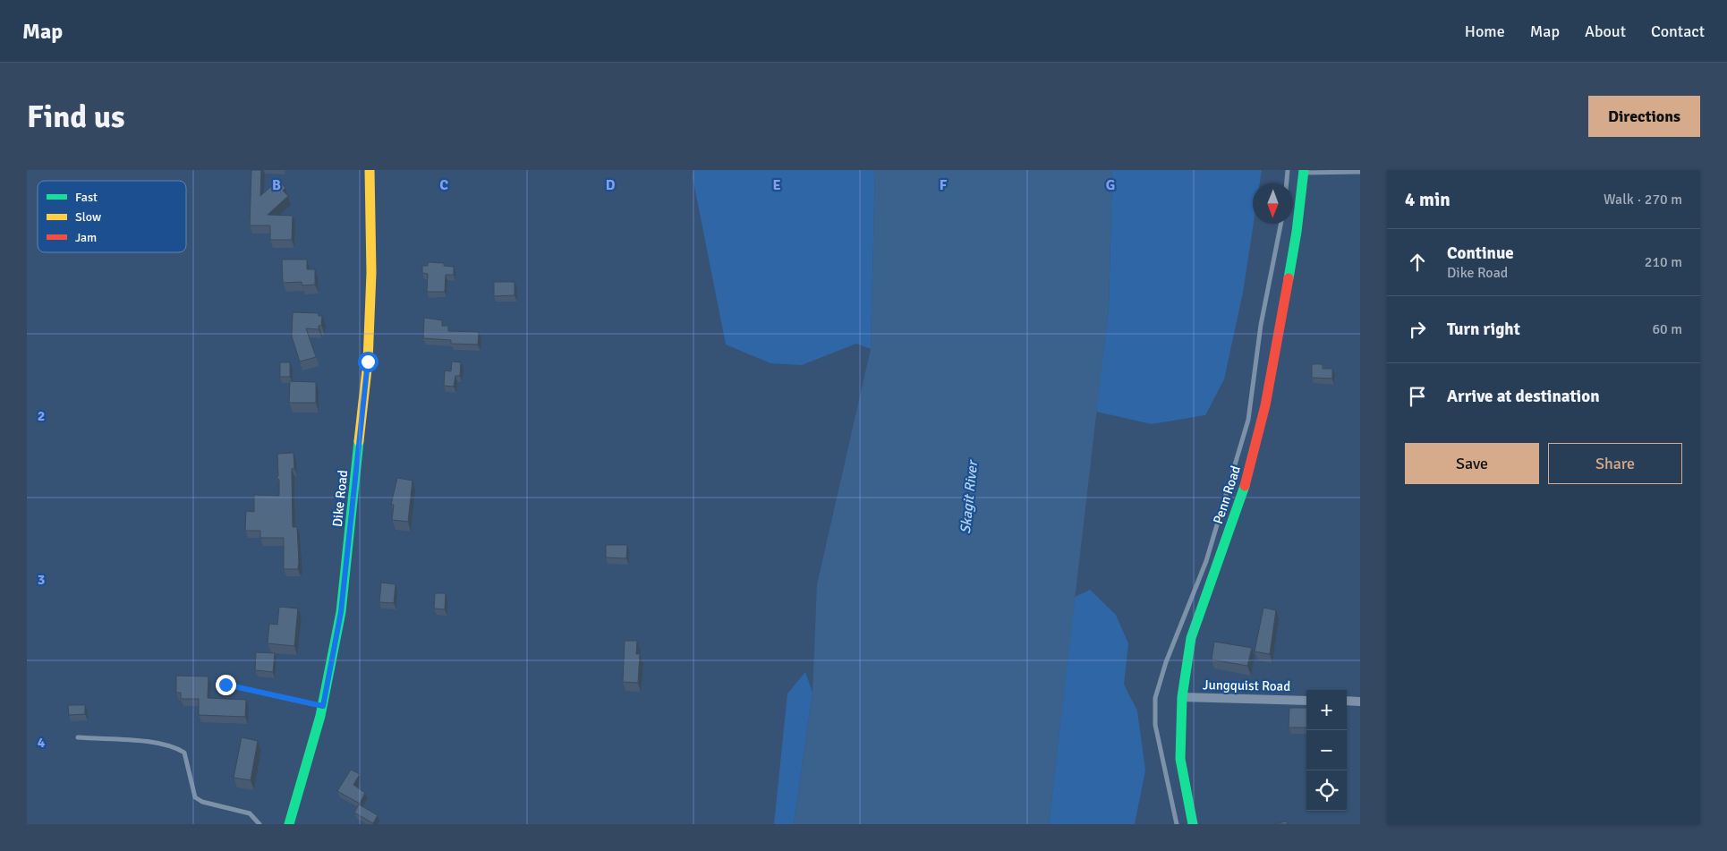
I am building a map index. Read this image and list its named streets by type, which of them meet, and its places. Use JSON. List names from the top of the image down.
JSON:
{
  "streets": {
    "street": ["Penn Road", "Dike Road", "Jungquist Road"]
  },
  "crossings": [
    ["Penn Road", "Jungquist Road"]
  ],
  "water": ["Skagit River"],
  "legend": ["Fast", "Slow", "Jam"],
  "north": "bottom",
  "page": {
    "header": "Map",
    "nav": [
      "Home",
      "Map",
      "About",
      "Contact"
    ],
    "buttons": [
      "Directions",
      ["Save", "Share"]
    ],
    "title": "Find us",
    "heading": ["4 min", "Walk · 270 m"],
    "list": [
      ["Continue", "Dike Road", "210 m"],
      ["Turn right", "60 m"],
      "Arrive at destination"
    ],
    "map_buttons": ["+", "−"]
  },
  "grid": {
    "columns": [
      "B",
      "C",
      "D",
      "E",
      "F",
      "G"
    ],
    "rows": ["2", "3", "4"]
  }
}
